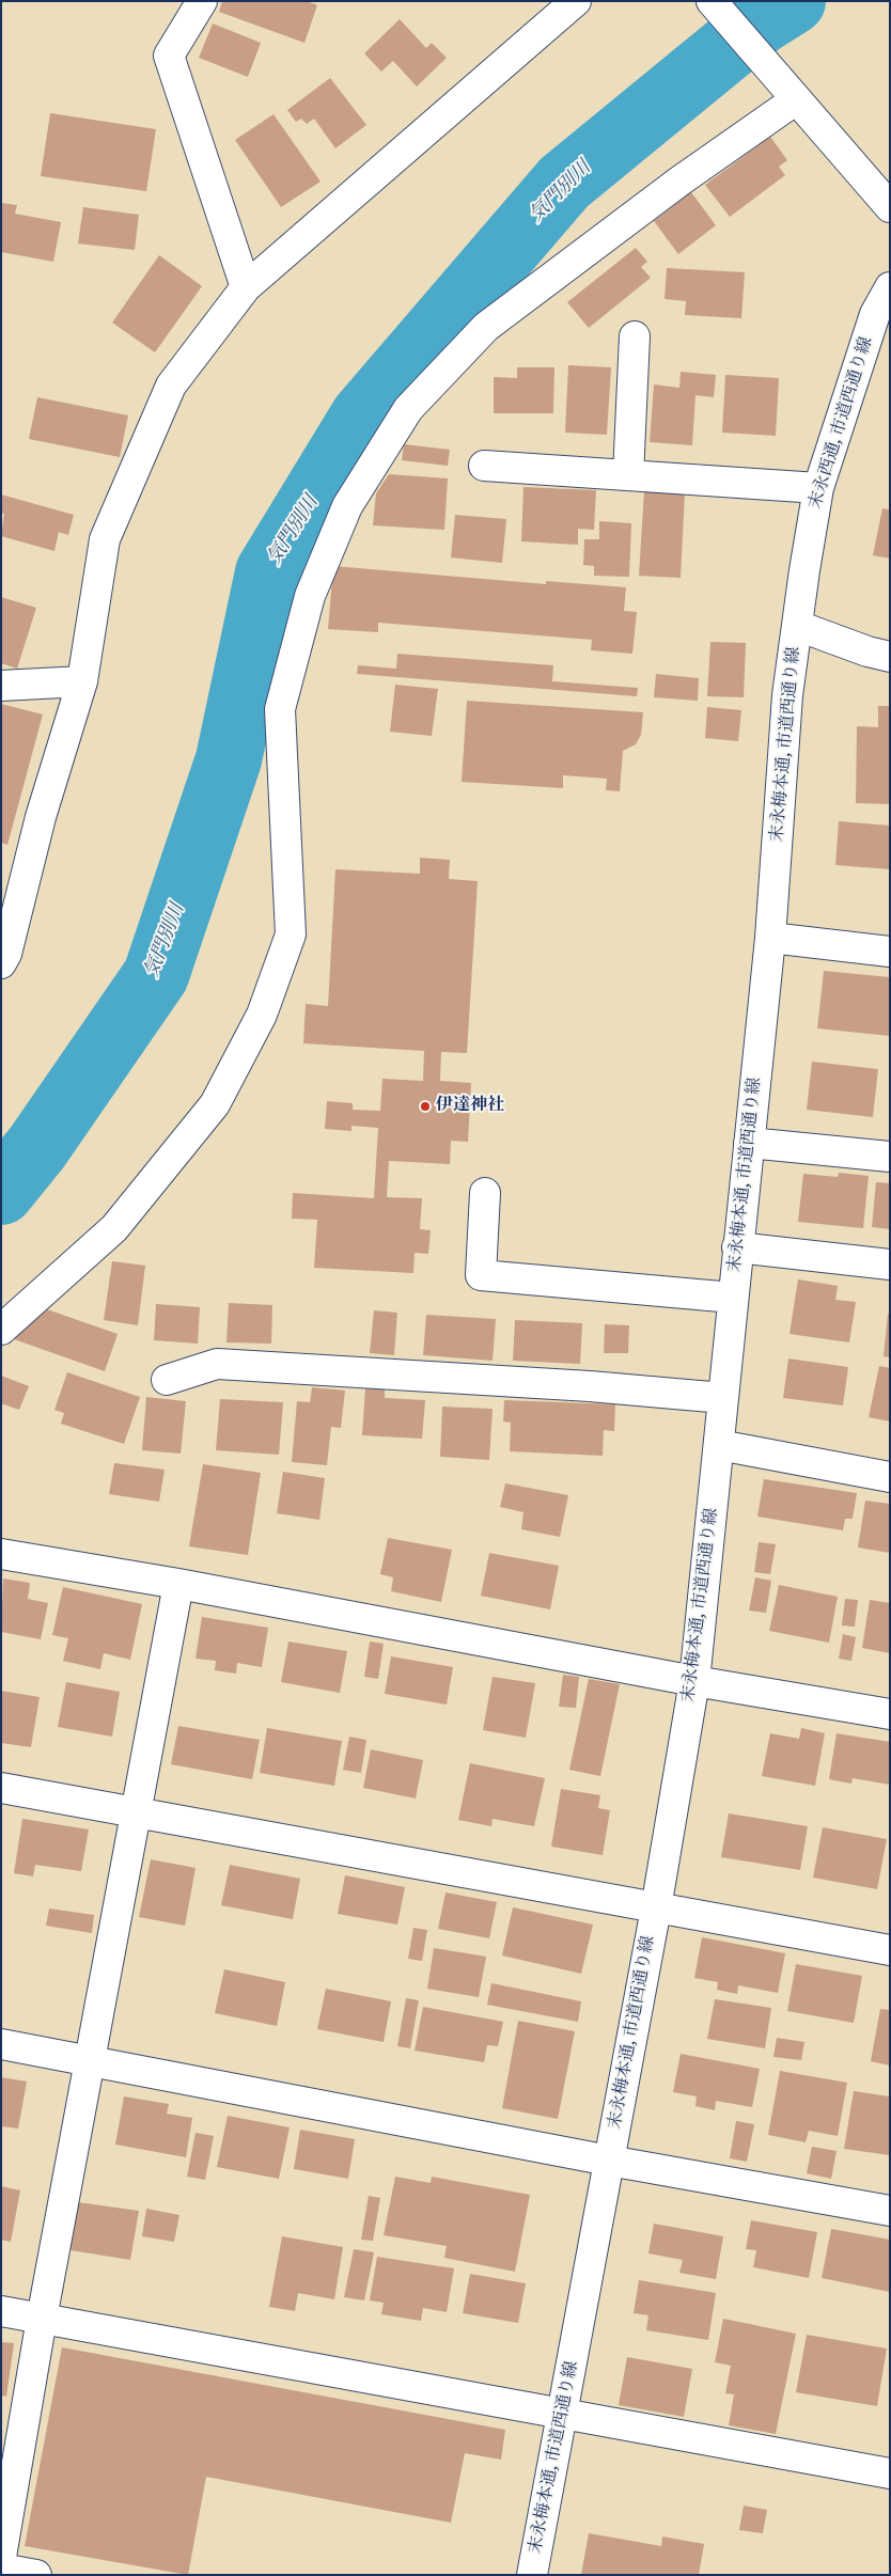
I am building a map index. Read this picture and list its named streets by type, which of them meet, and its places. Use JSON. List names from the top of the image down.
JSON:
{
  "streets": {
    "street": ["末永西通, 市道西通り線", "末永梅本通, 市道西通り線"]
  },
  "crossings": [
    ["末永西通, 市道西通り線", "末永梅本通, 市道西通り線"]
  ],
  "water": ["気門別川"],
  "places": ["伊達神社"]
}
